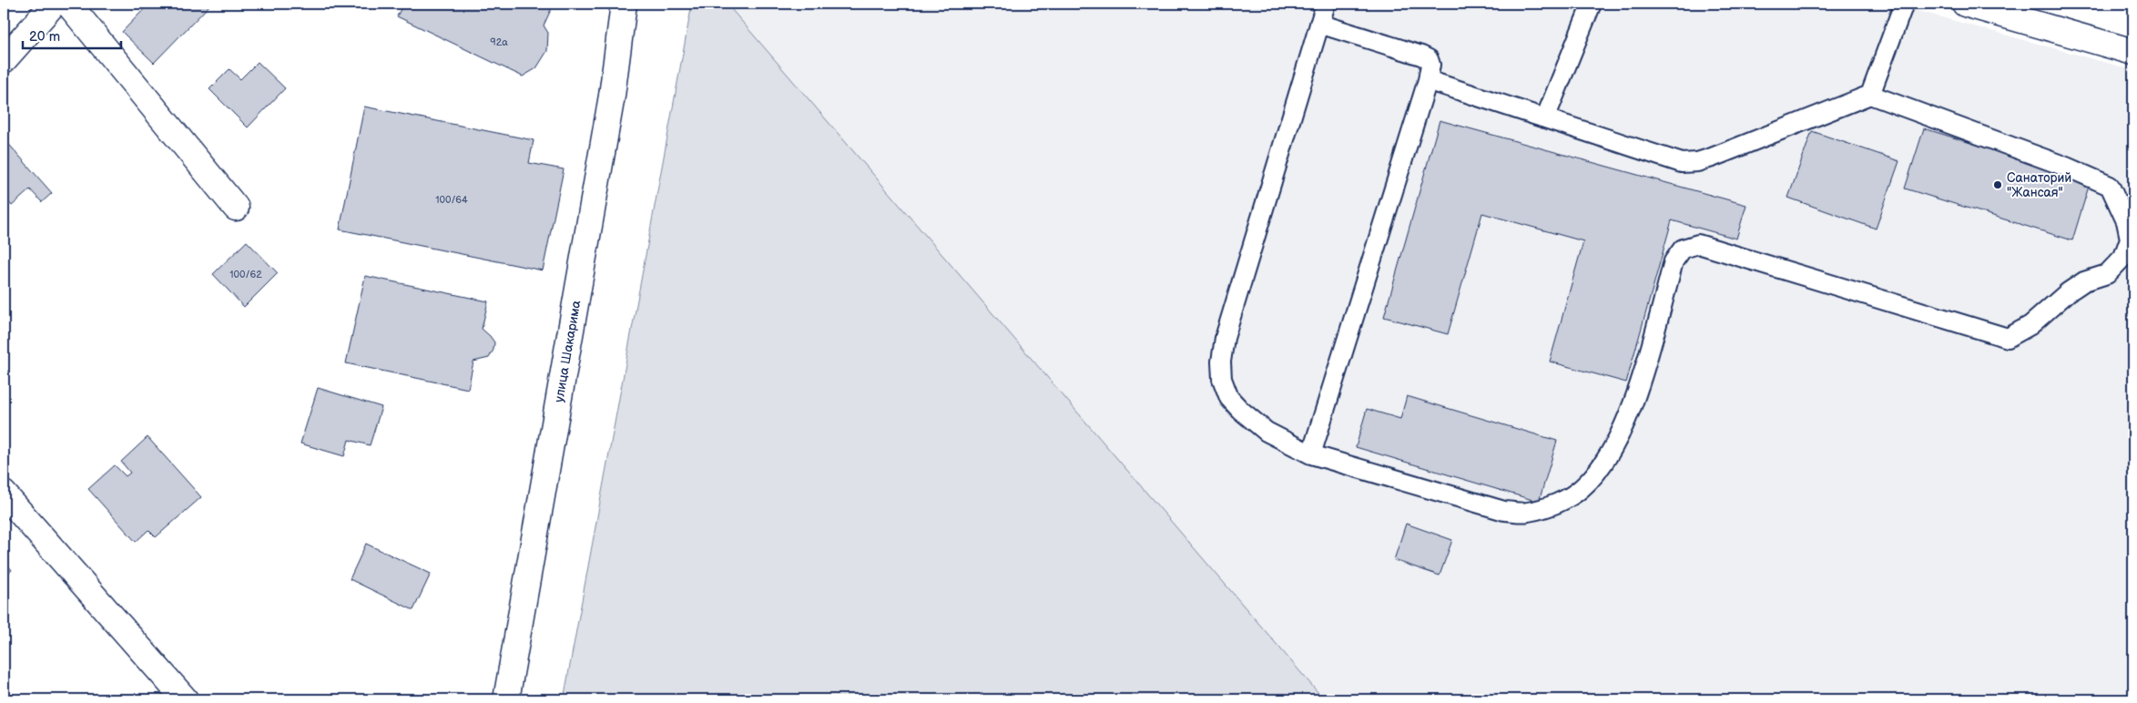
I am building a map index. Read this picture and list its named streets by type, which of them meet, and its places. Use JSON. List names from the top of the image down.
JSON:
{
  "streets": {
    "street": ["улица Шакарима"]
  },
  "places": ["Санаторий \"Жансая\""],
  "house_numbers": ["92а", "100/64", "100/62"],
  "scale_bar": "20 m"
}
